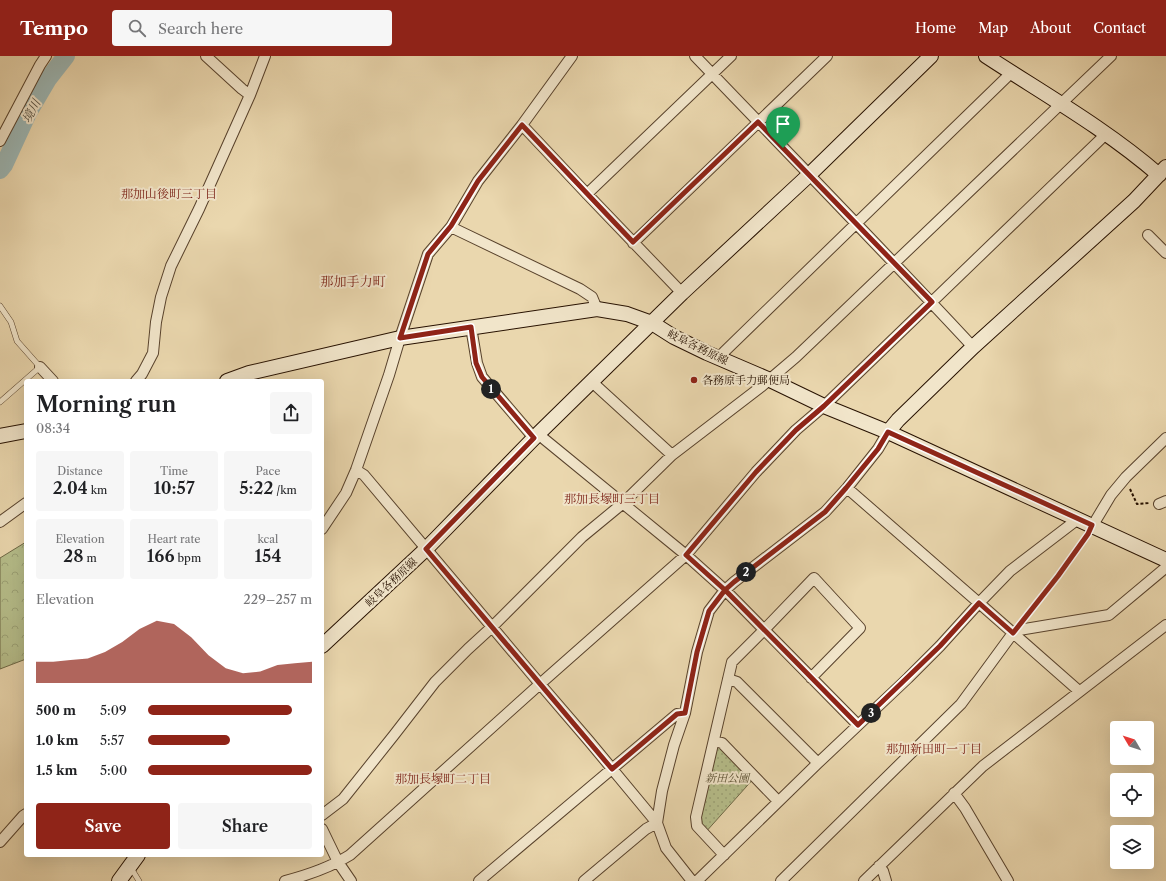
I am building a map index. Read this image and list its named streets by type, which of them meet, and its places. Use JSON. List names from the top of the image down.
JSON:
{
  "streets": {
    "street": ["岐阜各務原線"]
  },
  "districts": [
    "那加山後町三丁目",
    "那加手力町",
    "那加長塚町三丁目",
    "那加新田町一丁目",
    "那加長塚町二丁目"
  ],
  "water": ["境川"],
  "parks": ["新田公園"],
  "places": ["各務原手力郵便局"],
  "north": "top left",
  "page": {
    "header": "Tempo",
    "search": "Search here",
    "nav": [
      "Home",
      "Map",
      "About",
      "Contact"
    ],
    "pins": ["1", "2", "3"],
    "heading": ["Morning run", "08:34"],
    "stats": [
      ["Distance", "2.04 km"],
      ["Time", "10:57"],
      ["Pace", "5:22 /km"],
      ["Elevation", "28 m"],
      ["Heart rate", "166 bpm"],
      ["kcal", "154"]
    ],
    "chart": ["Elevation", "229–257 m"],
    "list": [
      {
        "name": "500 m",
        "note": "5:09"
      },
      {
        "name": "1.0 km",
        "note": "5:57"
      },
      {
        "name": "1.5 km",
        "note": "5:00"
      }
    ],
    "buttons": ["Save", "Share"]
  }
}
